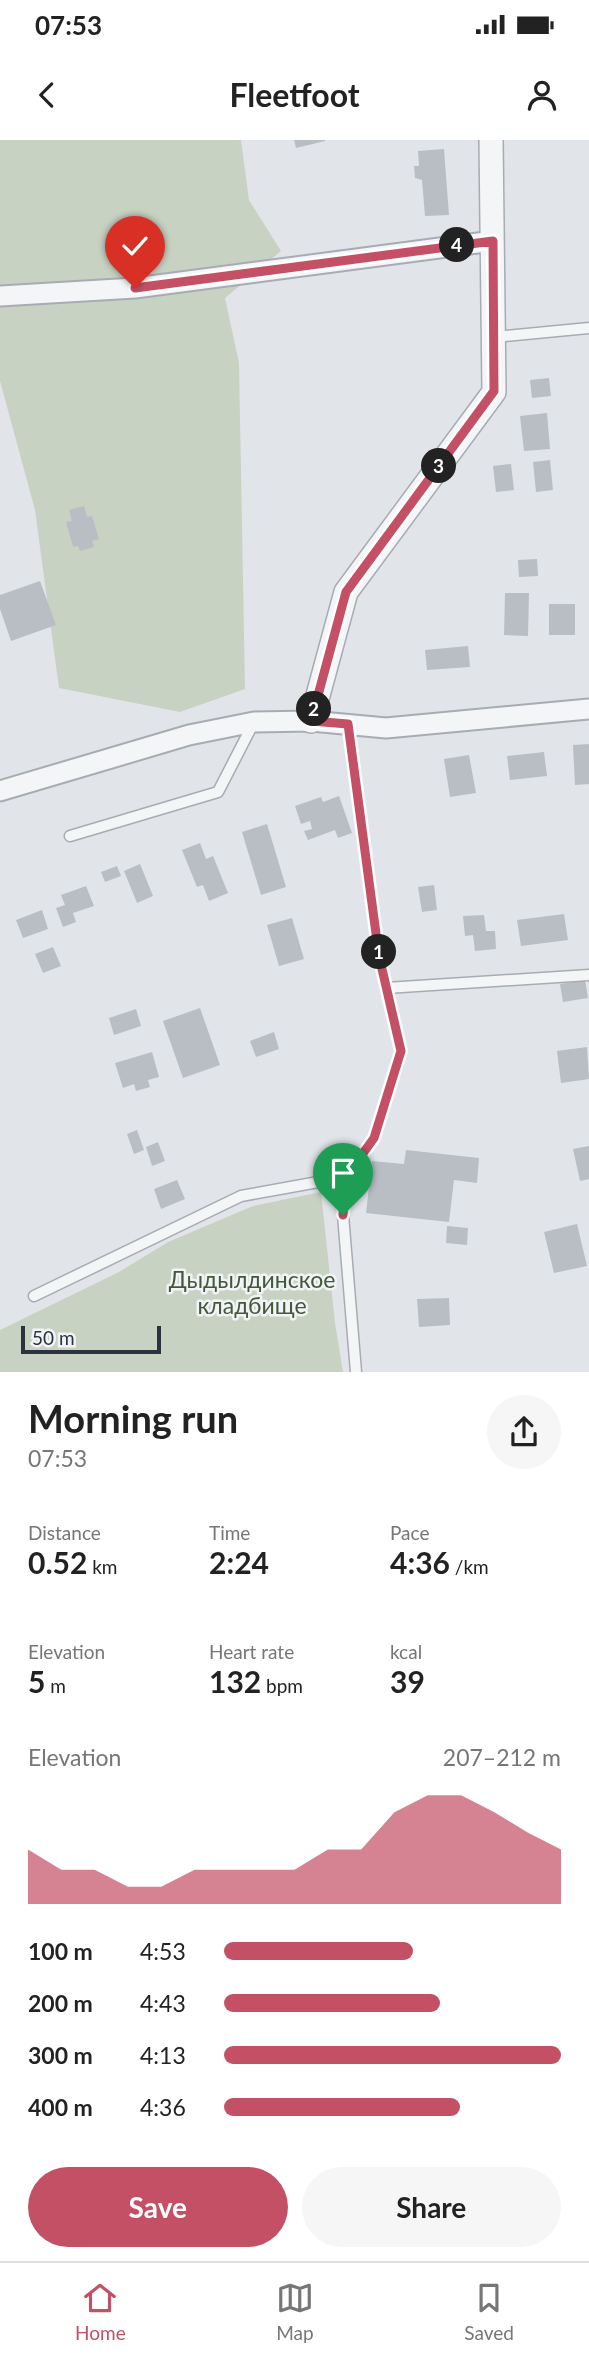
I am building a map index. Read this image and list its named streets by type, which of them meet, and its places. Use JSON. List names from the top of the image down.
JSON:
{
  "parks": ["Дыдылдинское кладбище"],
  "scale_bar": "50 m",
  "page": {
    "status": "07:53",
    "header": "Fleetfoot",
    "pins": [
      "4",
      "3",
      "2",
      "1"
    ],
    "scale": "50 m",
    "heading": ["Morning run", "07:53"],
    "stats": [
      ["Distance", "0.52 km"],
      ["Time", "2:24"],
      ["Pace", "4:36 /km"],
      ["Elevation", "5 m"],
      ["Heart rate", "132 bpm"],
      ["kcal", "39"]
    ],
    "chart": ["Elevation", "207–212 m"],
    "list": [
      {
        "name": "100 m",
        "note": "4:53"
      },
      {
        "name": "200 m",
        "note": "4:43"
      },
      {
        "name": "300 m",
        "note": "4:13"
      },
      {
        "name": "400 m",
        "note": "4:36"
      }
    ],
    "buttons": ["Save", "Share"],
    "tabs": ["Home", "Map", "Saved"]
  }
}
